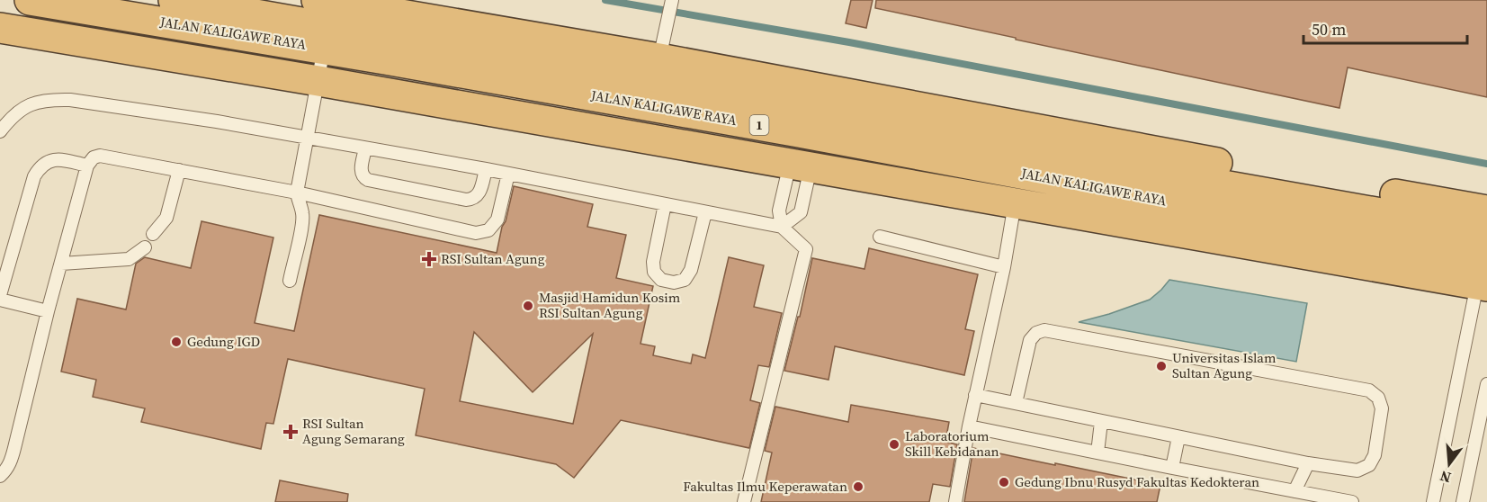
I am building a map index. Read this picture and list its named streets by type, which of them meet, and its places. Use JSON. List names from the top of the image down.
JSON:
{
  "streets": {
    "highway": ["JALAN KALIGAWE RAYA", "1"]
  },
  "places": {
    "health": ["RSI Sultan Agung", "RSI Sultan Agung Semarang"],
    "other": [
      "Masjid Hamidun Kosim RSI Sultan Agung",
      "Gedung IGD",
      "Universitas Islam Sultan Agung",
      "Laboratorium Skill Kebidanan",
      "Gedung Ibnu Rusyd Fakultas Kedokteran",
      "Fakultas Ilmu Keperawatan"
    ]
  },
  "scale_bar": "50 m",
  "north": "bottom"
}
